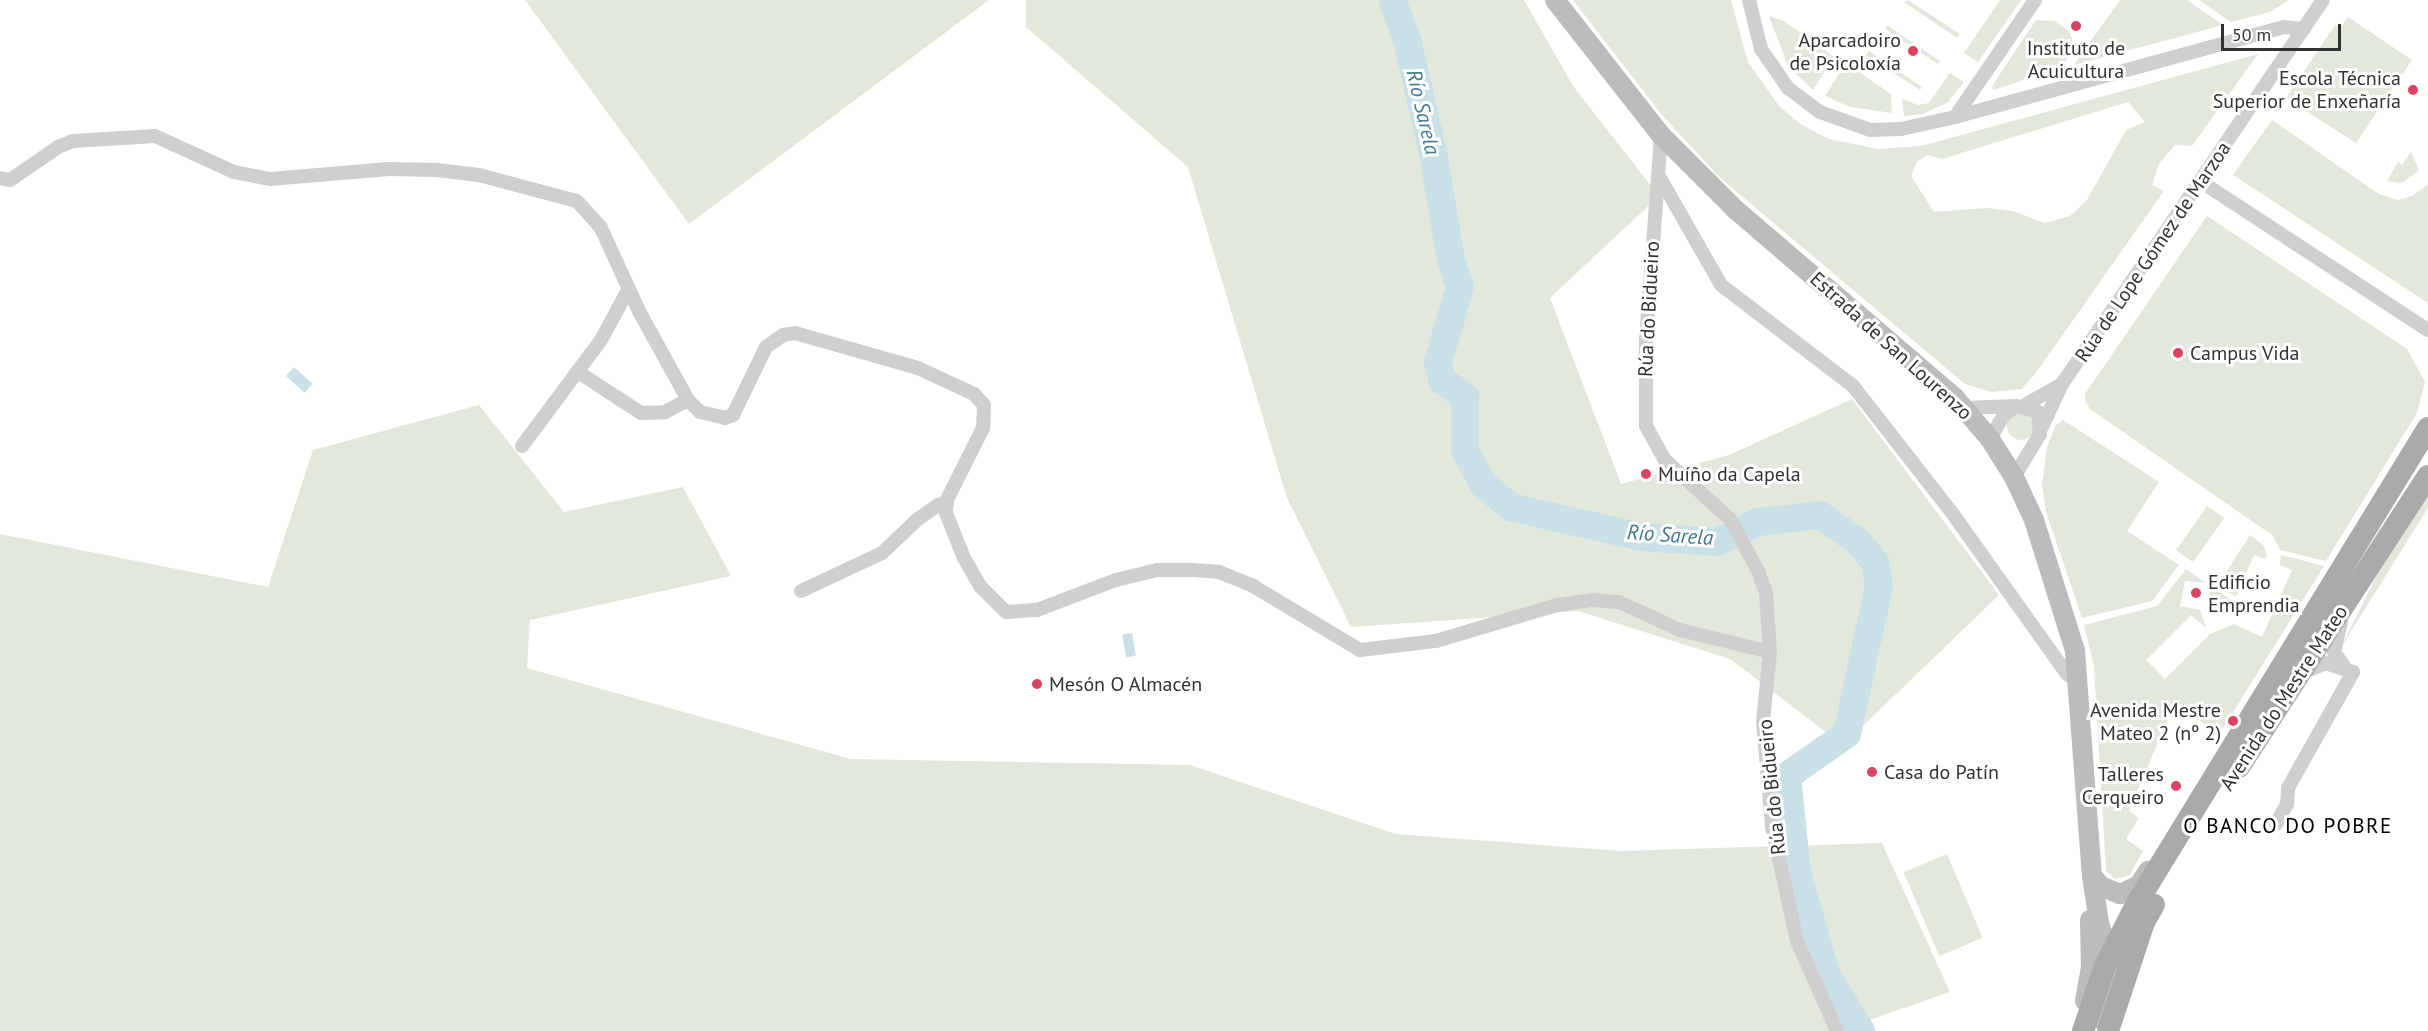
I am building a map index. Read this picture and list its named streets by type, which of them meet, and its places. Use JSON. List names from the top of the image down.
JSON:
{
  "streets": {
    "main road": ["Avenida do Mestre Mateo"],
    "street": ["Rúa de Lope Gómez de Marzoa", "Rúa do Bidueiro", "Estrada de San Lourenzo"]
  },
  "crossings": [
    ["Rúa de Lope Gómez de Marzoa", "Estrada de San Lourenzo"],
    ["Rúa do Bidueiro", "Estrada de San Lourenzo"]
  ],
  "districts": ["O BANCO DO POBRE"],
  "water": ["Río Sarela"],
  "places": [
    "Instituto de Acuicultura",
    "Aparcadoiro de Psicoloxía",
    "Escola Técnica Superior de Enxeñaría",
    "Campus Vida",
    "Muíño da Capela",
    "Edificio Emprendia",
    "Mesón O Almacén",
    "Avenida Mestre Mateo 2 (nº 2)",
    "Casa do Patín",
    "Talleres Cerqueiro"
  ],
  "scale_bar": "50 m"
}
